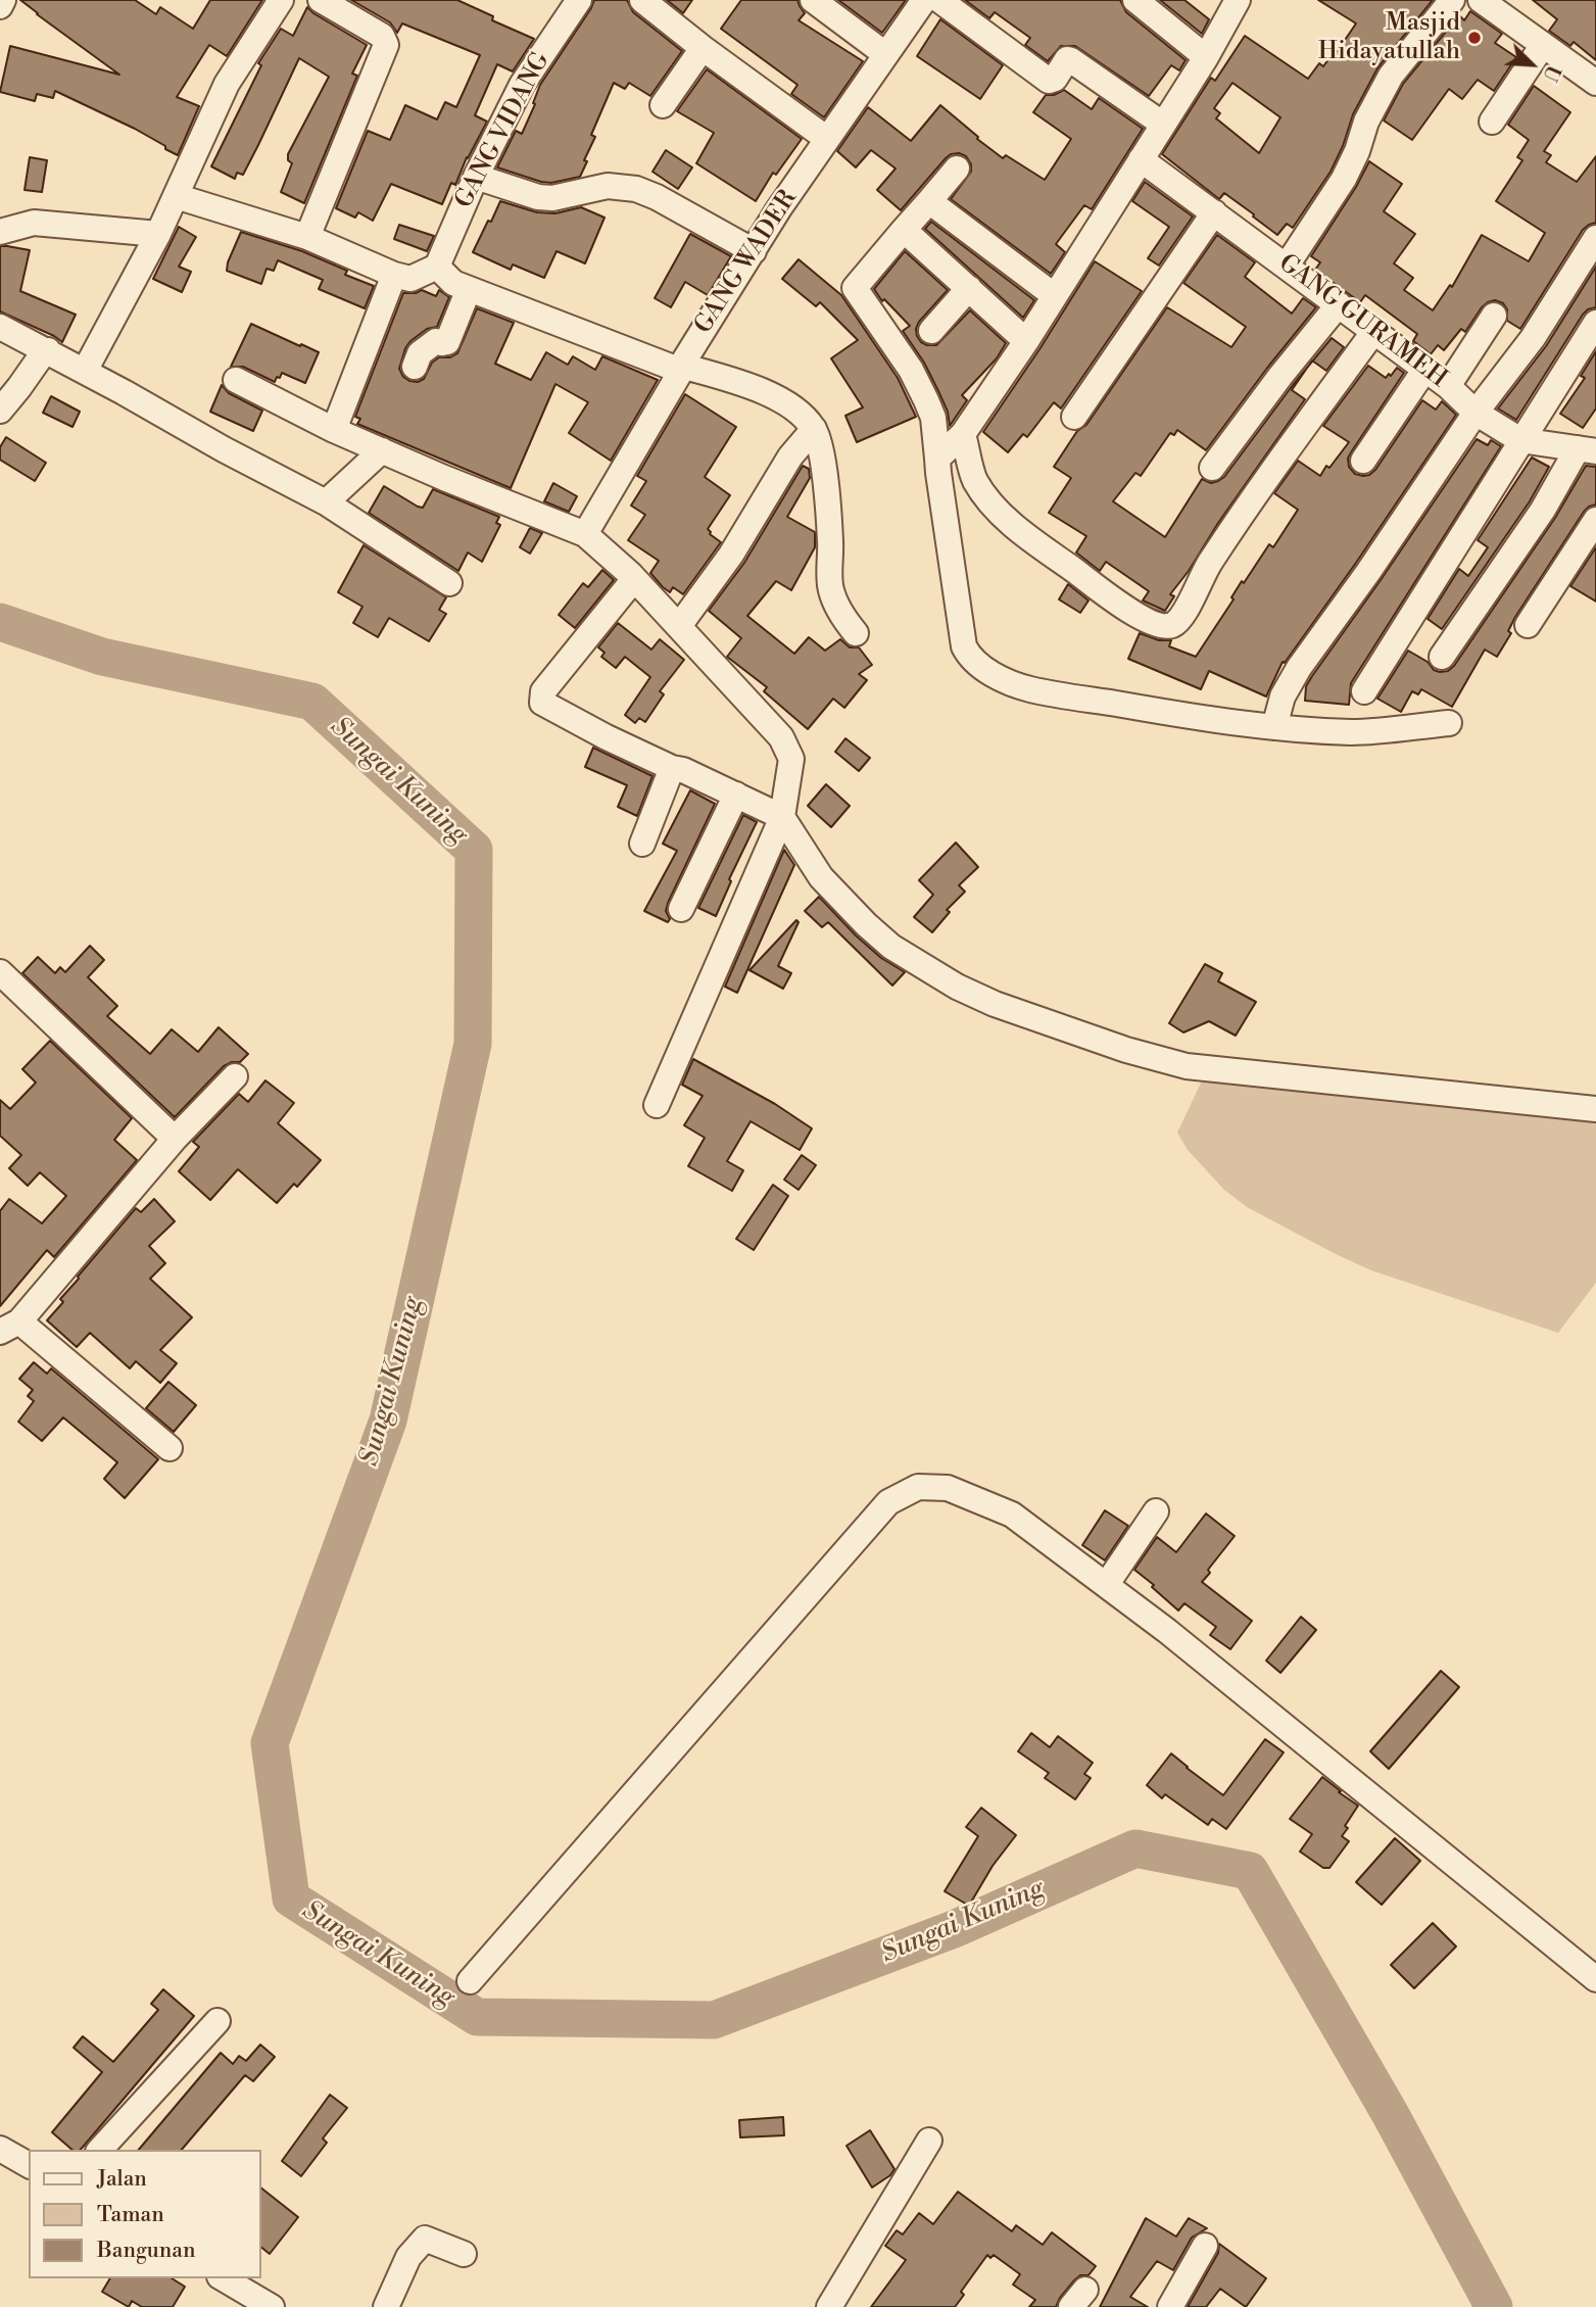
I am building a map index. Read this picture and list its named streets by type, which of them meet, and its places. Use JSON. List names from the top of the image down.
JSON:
{
  "streets": {
    "street": ["GANG VIDANG", "GANG WADER", "GANG GURAMEH"]
  },
  "water": ["Sungai Kuning"],
  "places": ["Masjid Hidayatullah"],
  "legend": ["Jalan", "Taman", "Bangunan"],
  "north": "bottom right"
}
